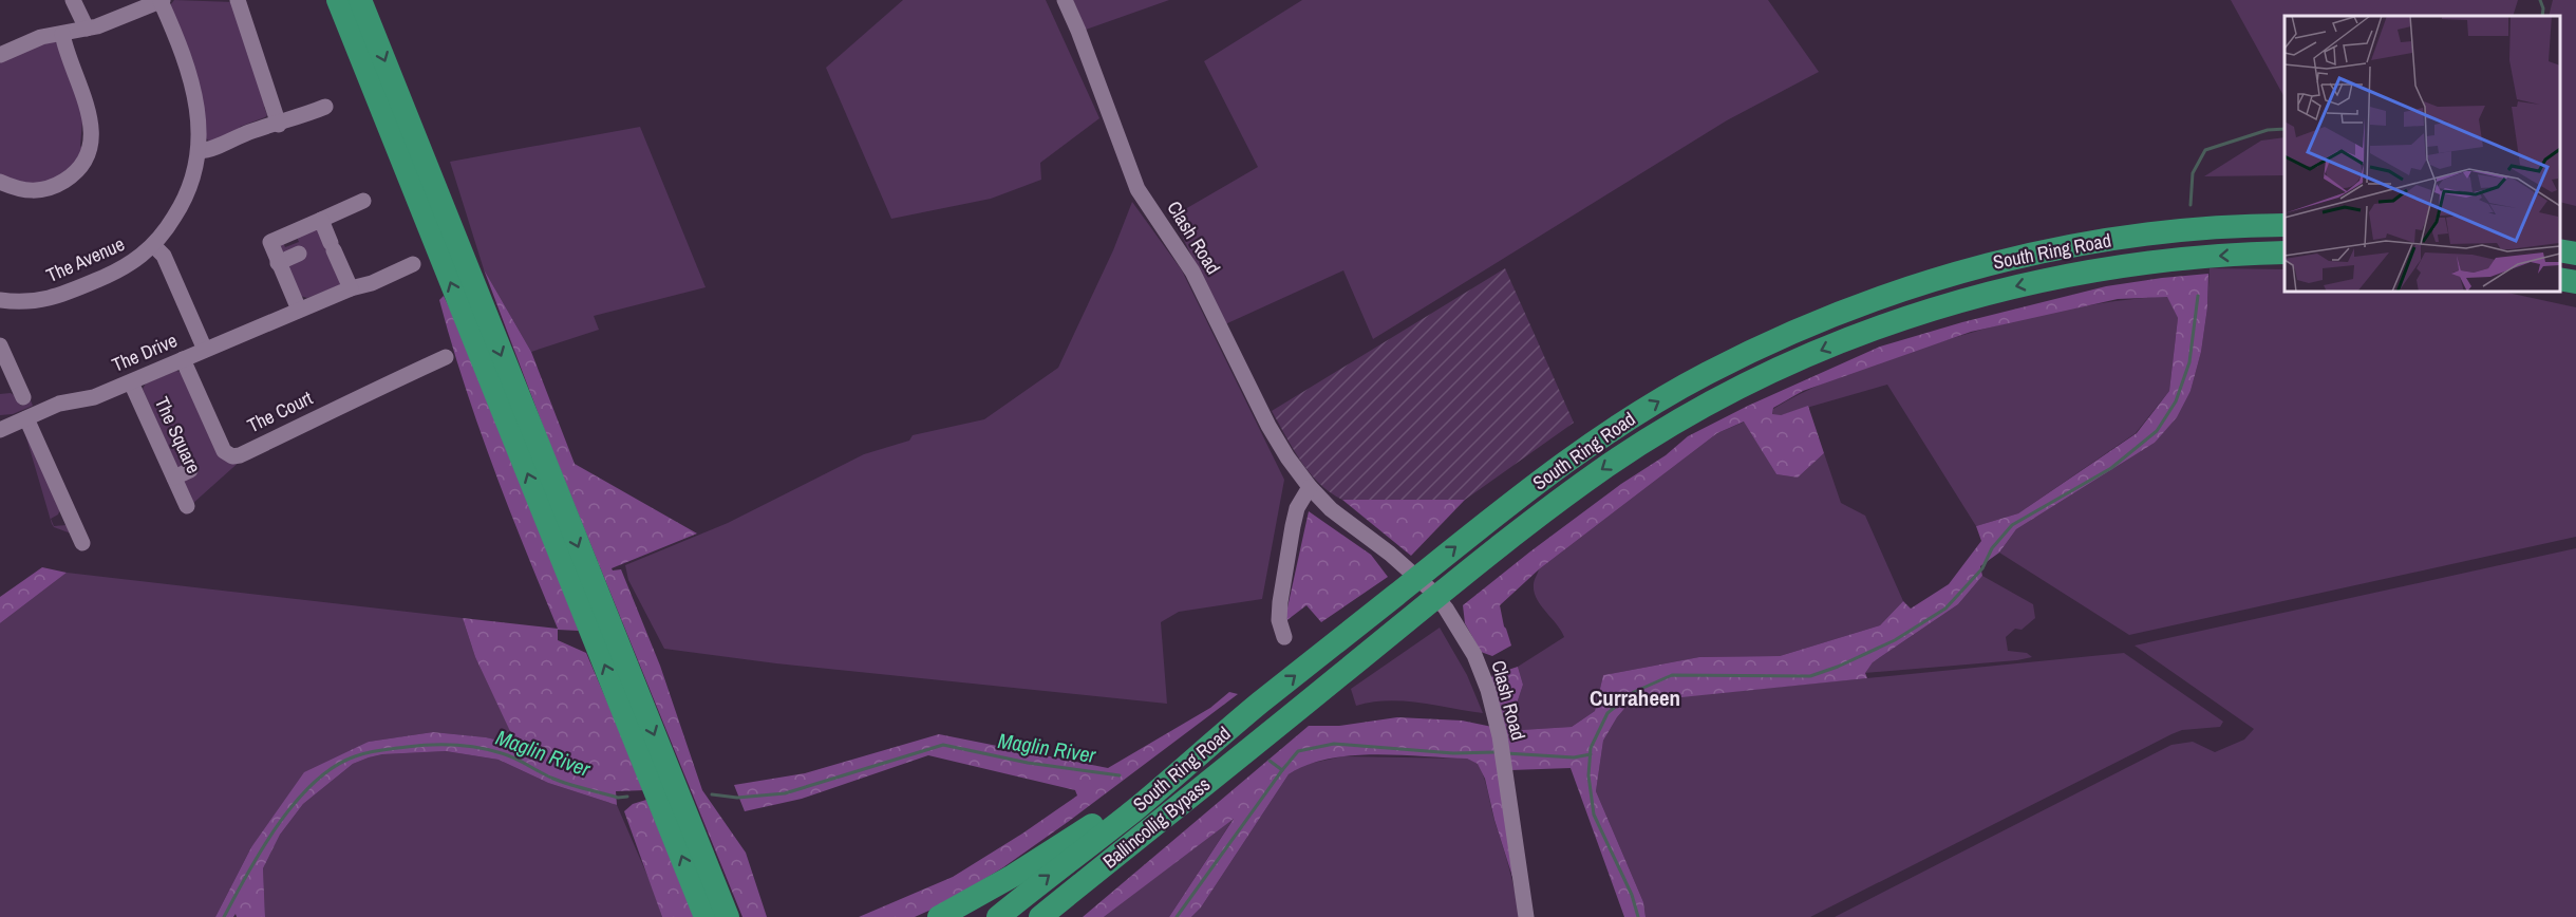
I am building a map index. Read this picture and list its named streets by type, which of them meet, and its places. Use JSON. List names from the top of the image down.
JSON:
{
  "streets": {
    "highway": ["South Ring Road", "Ballincollig Bypass"],
    "street": [
      "Clash Road",
      "The Avenue",
      "The Drive",
      "The Court",
      "The Square"
    ]
  },
  "crossings": [
    ["South Ring Road", "Ballincollig Bypass"],
    ["The Avenue", "The Drive"],
    ["The Drive", "The Court"],
    ["The Drive", "The Square"]
  ],
  "districts": ["Curraheen"],
  "water": ["Maglin River"]
}
